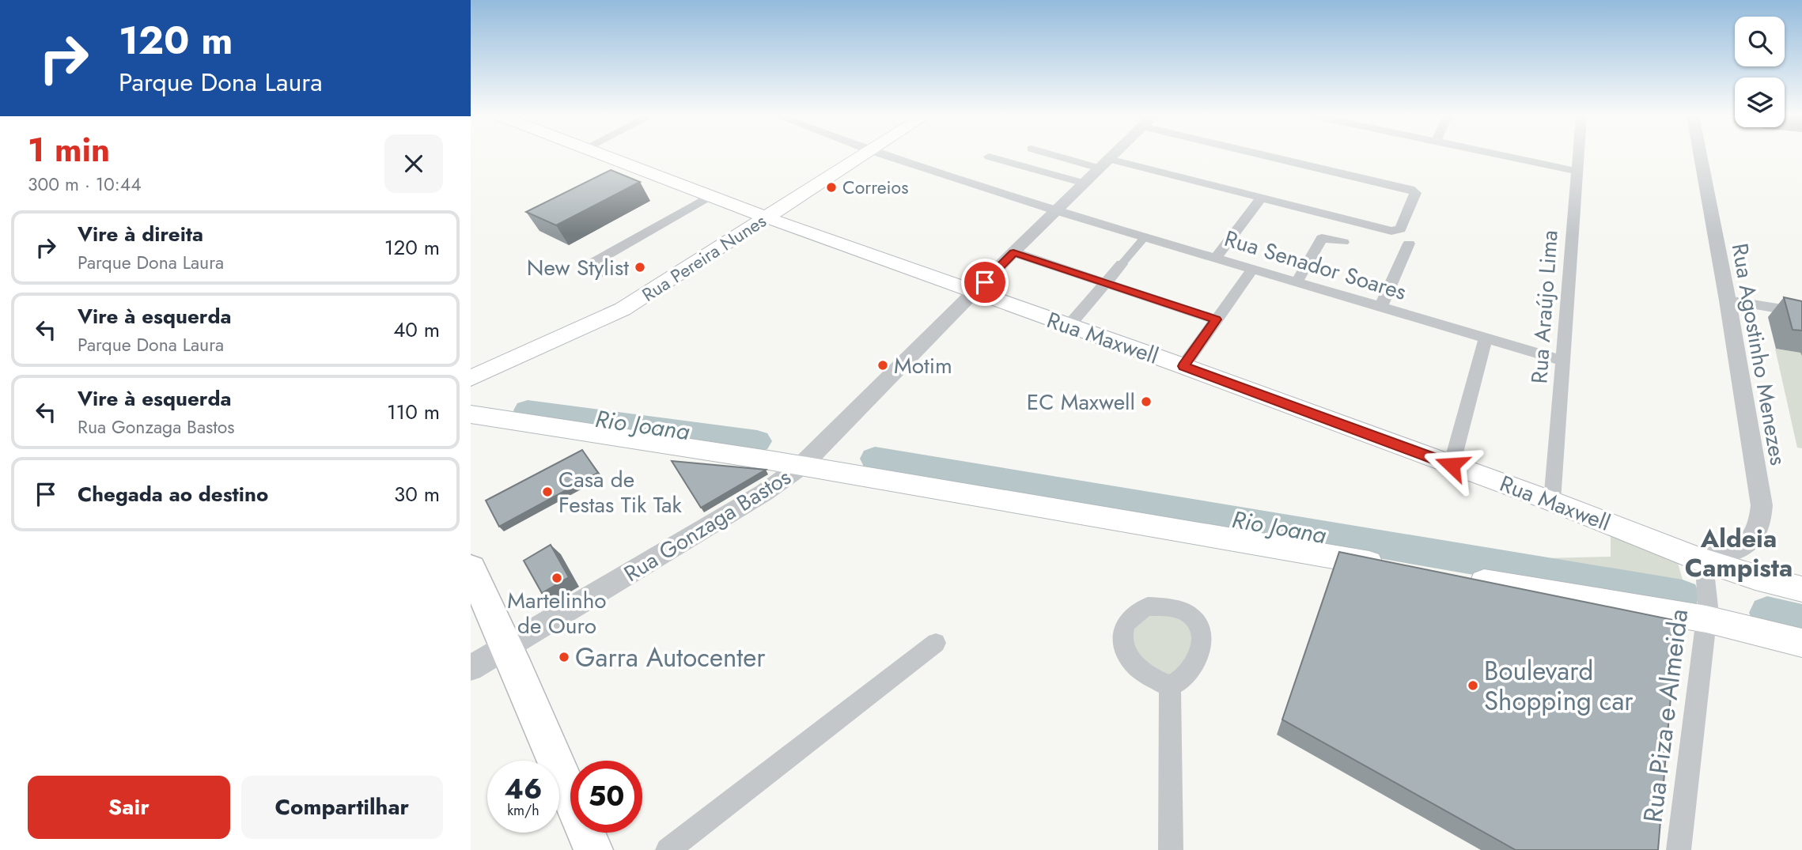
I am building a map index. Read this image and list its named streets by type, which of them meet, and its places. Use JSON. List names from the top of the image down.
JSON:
{
  "streets": {
    "main road": ["Rua Pereira Nunes", "Rua Maxwell"],
    "street": [
      "Rua Senador Soares",
      "Rua Araújo Lima",
      "Rua Agostinho Menezes",
      "Rua Gonzaga Bastos",
      "Rua Piza e Almeida"
    ]
  },
  "crossings": [
    ["Rua Pereira Nunes", "Rua Maxwell"],
    ["Rua Senador Soares", "Rua Araújo Lima"],
    ["Rua Senador Soares", "Rua Gonzaga Bastos"],
    ["Rua Araújo Lima", "Rua Maxwell"],
    ["Rua Maxwell", "Rua Agostinho Menezes"],
    ["Rua Maxwell", "Rua Gonzaga Bastos"],
    ["Rua Maxwell", "Rua Piza e Almeida"],
    ["Rua Agostinho Menezes", "Rua Piza e Almeida"]
  ],
  "districts": ["Aldeia Campista"],
  "water": ["Rio Joana"],
  "places": [
    "Correios",
    "New Stylist",
    "Motim",
    "EC Maxwell",
    "Casa de Festas Tik Tak",
    "Martelinho de Ouro",
    "Garra Autocenter",
    "Boulevard Shopping car"
  ],
  "page": {
    "turn": ["120 m", "Parque Dona Laura"],
    "heading": ["1 min", "300 m · 10:44"],
    "list": [
      {
        "name": "Vire à direita",
        "note": "Parque Dona Laura",
        "value": "120 m"
      },
      {
        "name": "Vire à esquerda",
        "note": "Parque Dona Laura",
        "value": "40 m"
      },
      {
        "name": "Vire à esquerda",
        "note": "Rua Gonzaga Bastos",
        "value": "110 m"
      },
      {
        "name": "Chegada ao destino",
        "value": "30 m"
      }
    ],
    "speed": "46 km/h",
    "limit": "50",
    "buttons": ["Sair", "Compartilhar"]
  }
}
